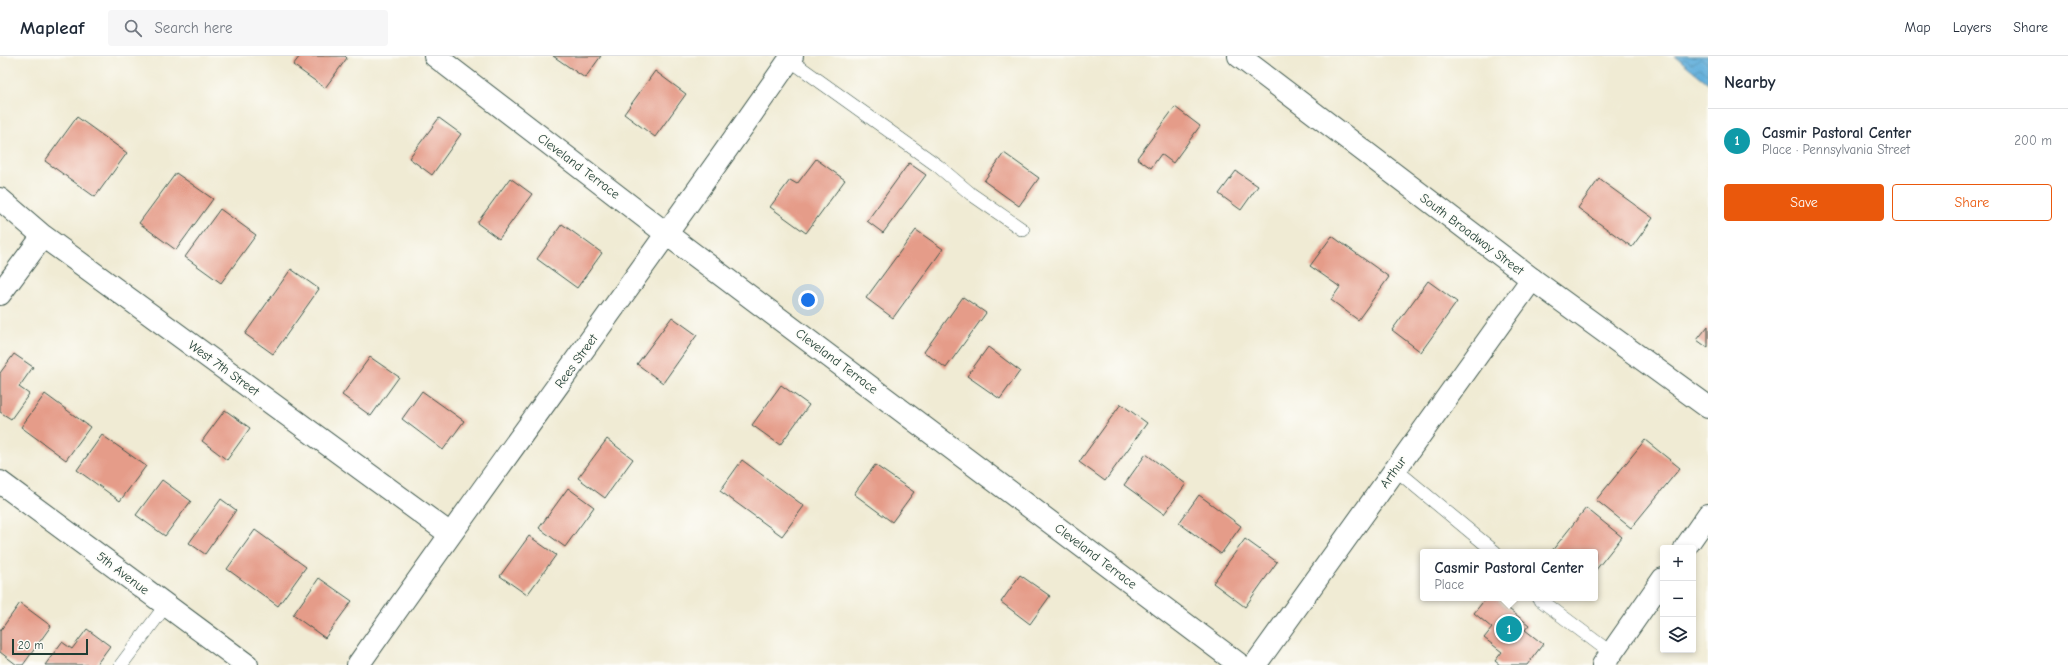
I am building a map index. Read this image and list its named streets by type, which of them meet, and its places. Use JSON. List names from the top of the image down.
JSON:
{
  "streets": {
    "street": [
      "Cleveland Terrace",
      "South Broadway Street",
      "Rees Street",
      "West 7th Street",
      "Arthur",
      "5th Avenue"
    ]
  },
  "crossings": [
    ["Cleveland Terrace", "Rees Street"],
    ["South Broadway Street", "Arthur"],
    ["Rees Street", "West 7th Street"]
  ],
  "scale_bar": "20 m",
  "page": {
    "header": "Mapleaf",
    "search": "Search here",
    "nav": ["Map", "Layers", "Share"],
    "heading": "Nearby",
    "list": [
      {
        "mark": "1",
        "name": "Casmir Pastoral Center",
        "note": "Place · Pennsylvania Street",
        "value": "200 m"
      }
    ],
    "buttons": ["Save", "Share"],
    "map_buttons": ["+", "−"],
    "popup": ["Casmir Pastoral Center", "Place"],
    "pins": "1",
    "scale": "20 m"
  }
}
